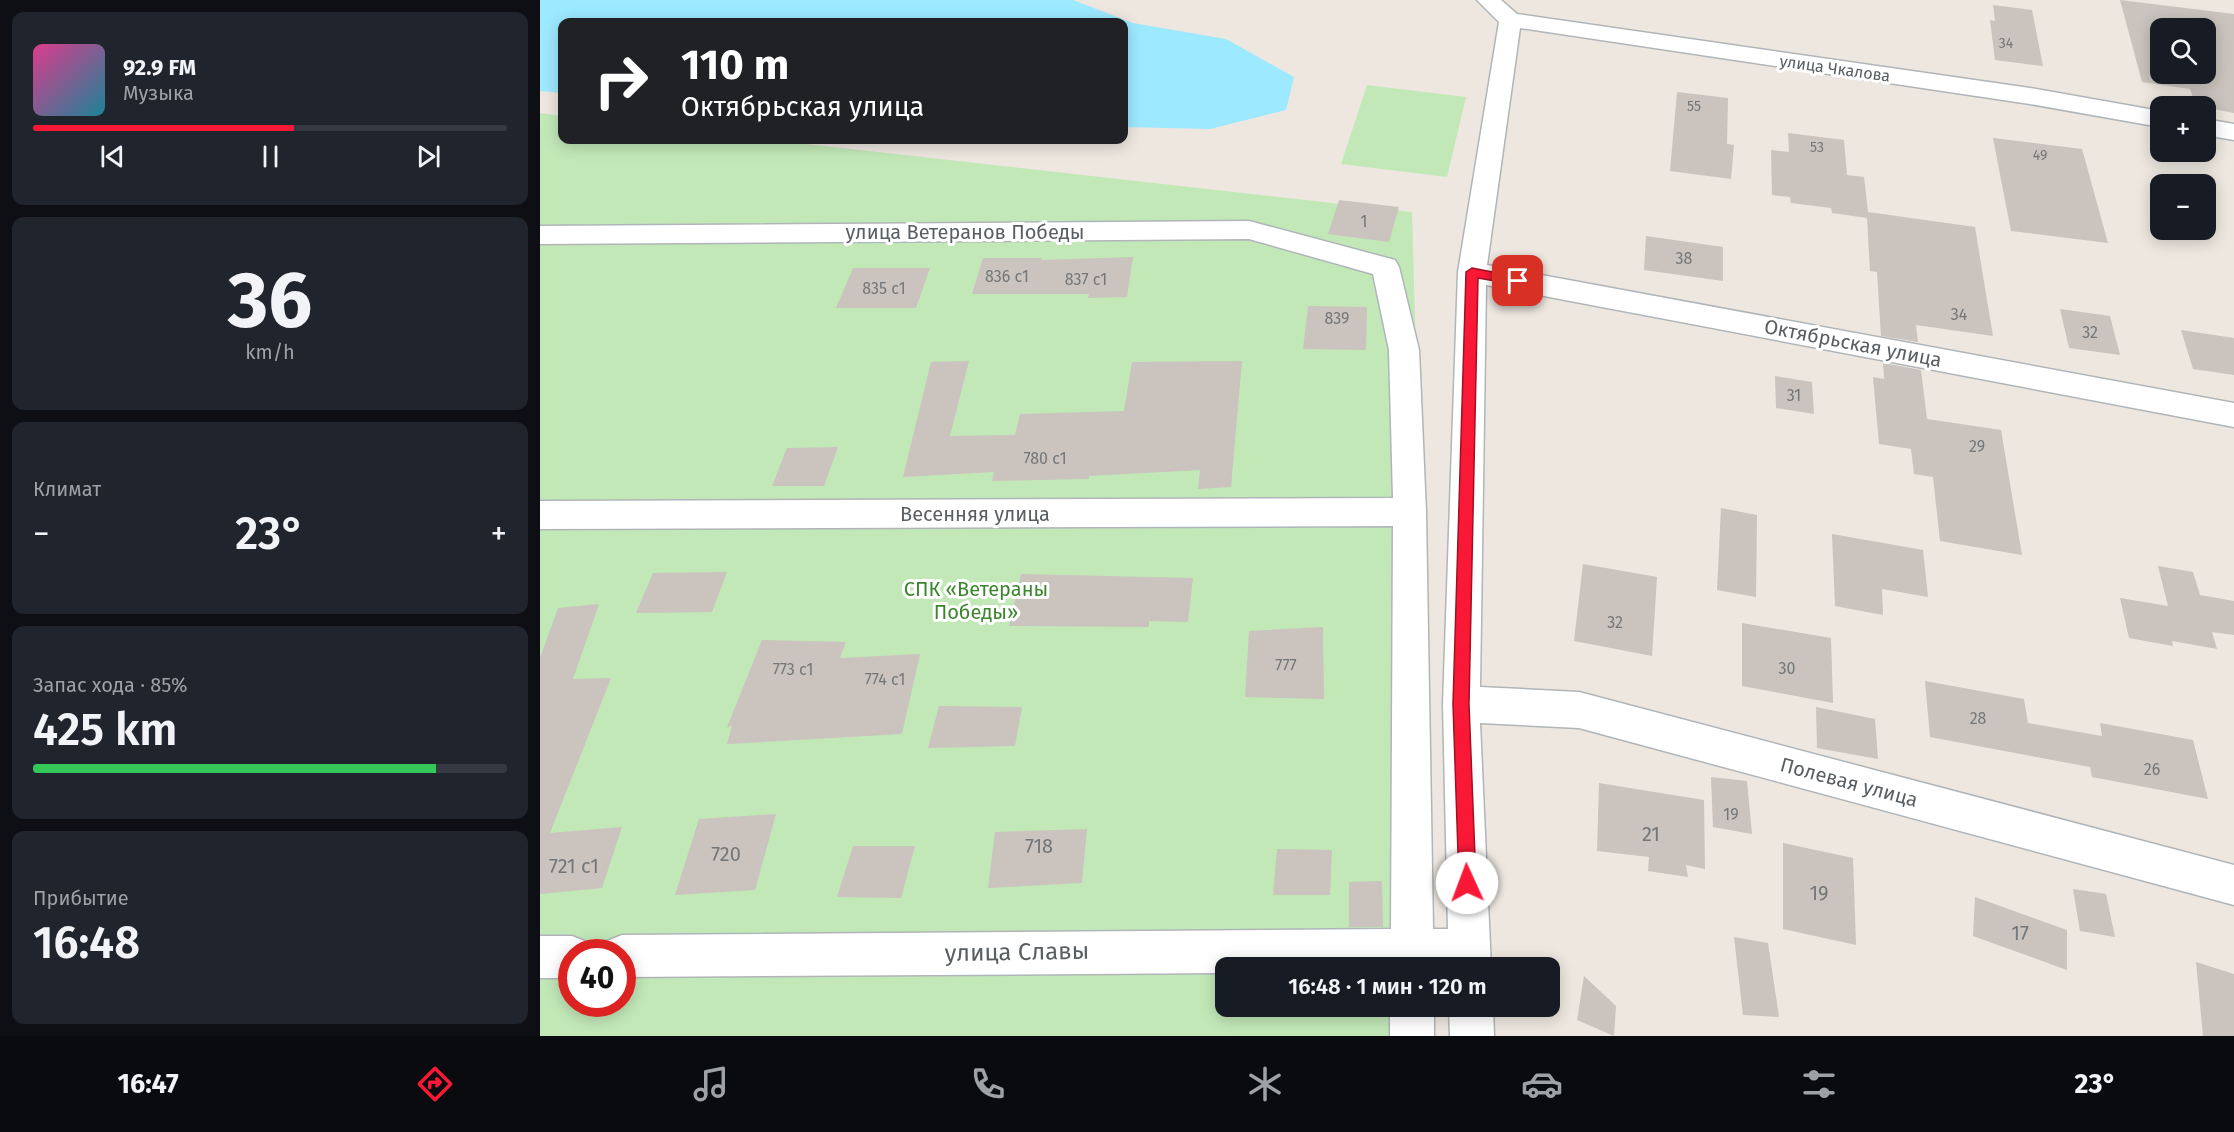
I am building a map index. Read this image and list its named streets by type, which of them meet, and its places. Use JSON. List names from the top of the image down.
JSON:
{
  "streets": {
    "street": [
      "улица Чкалова",
      "улица Ветеранов Победы",
      "Октябрьская улица",
      "Весенняя улица",
      "Полевая улица",
      "улица Славы"
    ]
  },
  "crossings": [
    ["улица Ветеранов Победы", "Весенняя улица"]
  ],
  "parks": ["СПК «Ветераны Победы»"],
  "house_numbers": [
    "34",
    "55",
    "53",
    "49",
    "1",
    "38",
    "836 с1",
    "837 с1",
    "835 с1",
    "34",
    "839",
    "32",
    "31",
    "29",
    "780 с1",
    "32",
    "777",
    "30",
    "773 с1",
    "774 с1",
    "28",
    "26",
    "19",
    "21",
    "718",
    "720",
    "721 с1",
    "19",
    "17"
  ],
  "page": {
    "map_buttons": ["+", "−"],
    "turn": ["110 m", "Октябрьская улица"],
    "song": ["92.9 FM", "Музыка"],
    "tile": [
      ["36", "km/h"],
      "Климат",
      ["Запас хода · 85%", "425 km"],
      ["Прибытие", "16:48"]
    ],
    "heat": ["−", "23°", "+"],
    "limit": "40",
    "trip": "16:48 · 1 мин · 120 m",
    "tabs": ["16:47", "23°"]
  }
}
